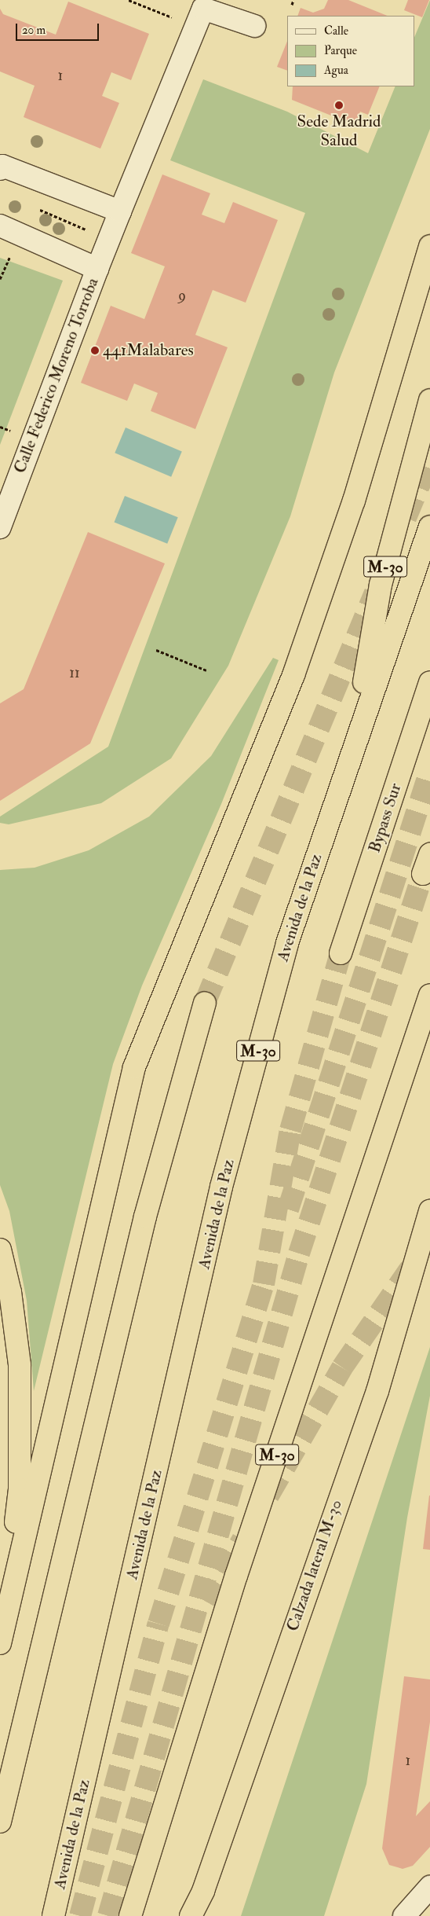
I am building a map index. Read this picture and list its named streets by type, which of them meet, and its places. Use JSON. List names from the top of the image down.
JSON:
{
  "streets": {
    "highway": [
      "M-30",
      "Bypass Sur",
      "Avenida de la Paz",
      "Calzada lateral M-30"
    ],
    "street": ["Calle Federico Moreno Torroba"]
  },
  "crossings": [
    ["M-30", "Avenida de la Paz"]
  ],
  "places": ["Sede Madrid Salud", "441Malabares"],
  "house_numbers": [
    "1",
    "9",
    "11",
    "1"
  ],
  "legend": ["Calle", "Parque", "Agua"],
  "scale_bar": "20 m"
}
